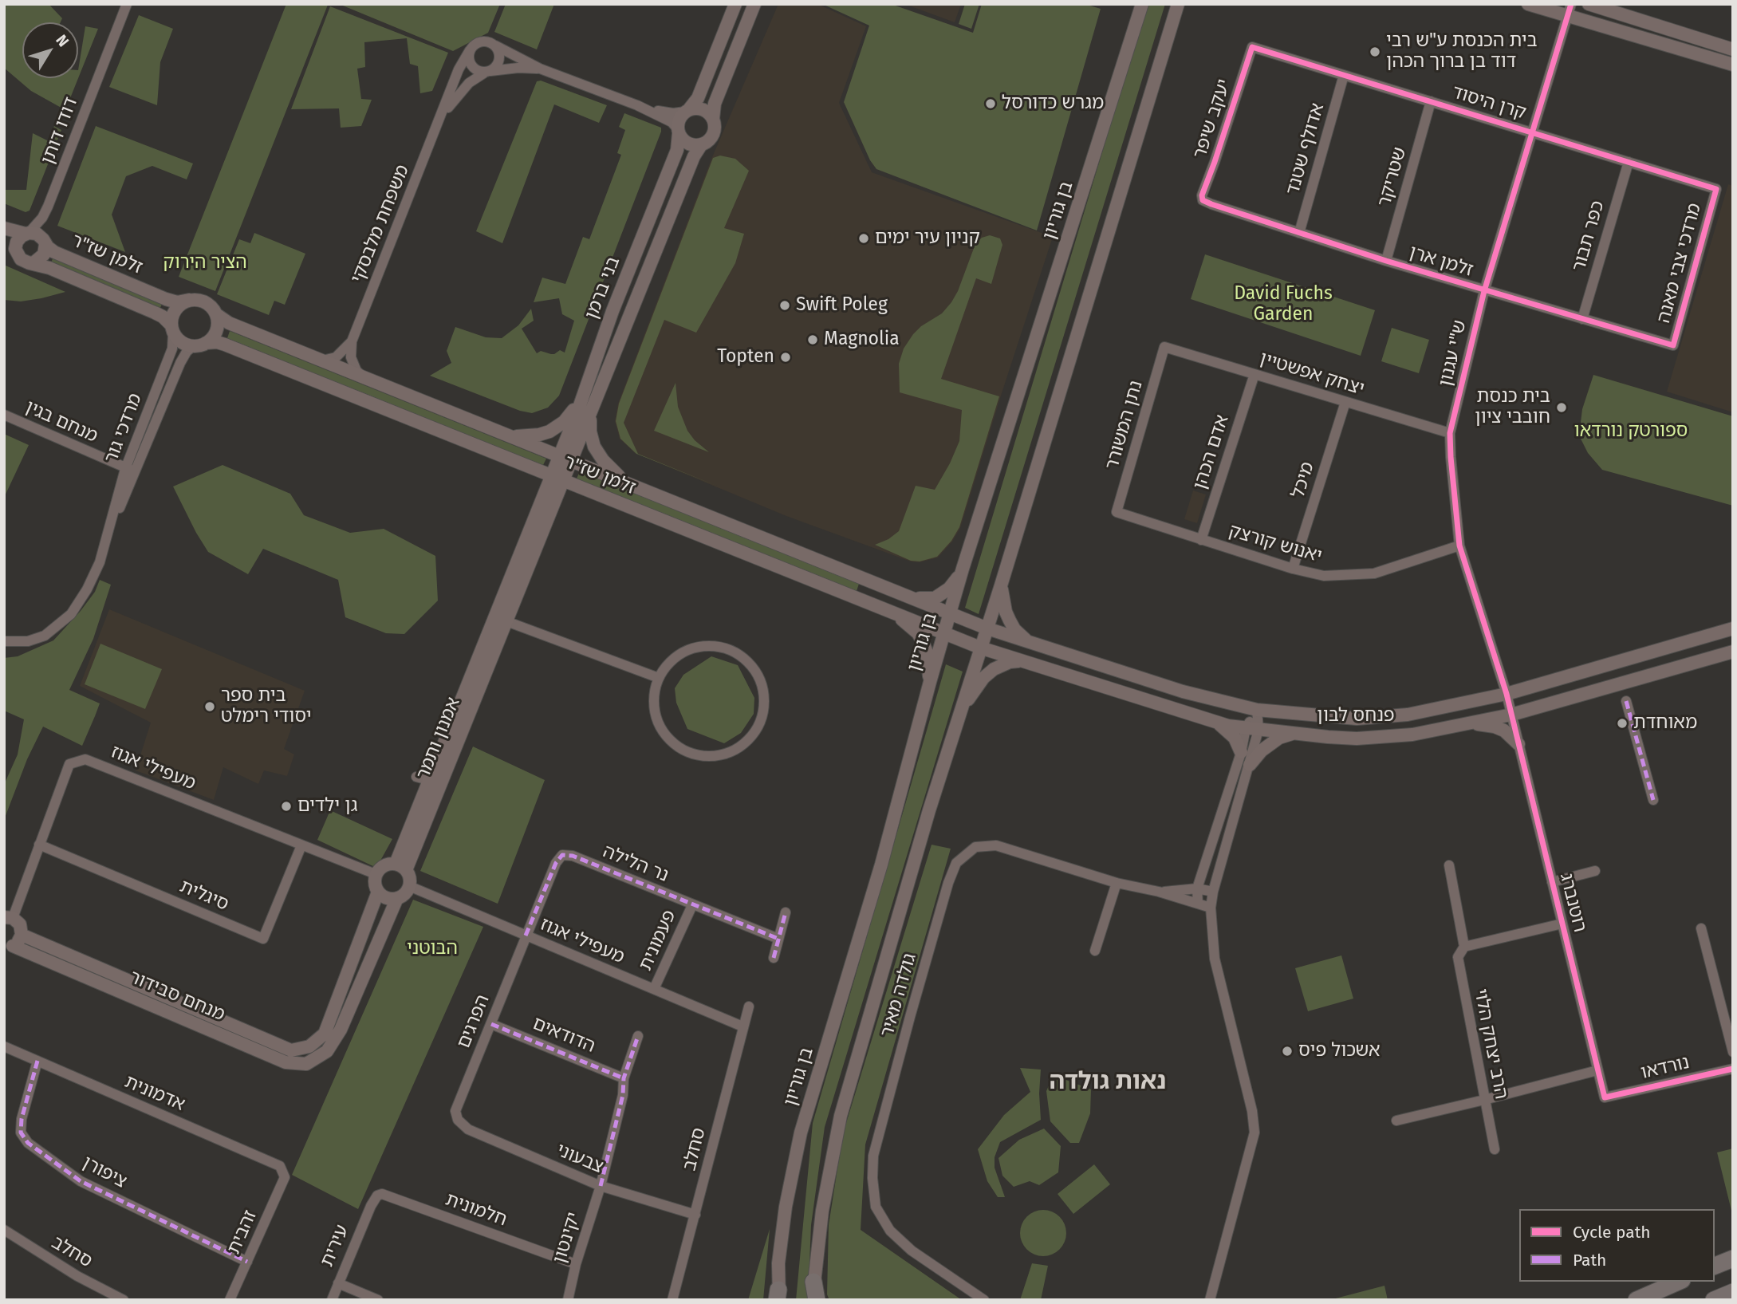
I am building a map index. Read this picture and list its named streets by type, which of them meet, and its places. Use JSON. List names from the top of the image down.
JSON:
{
  "streets": {
    "street": [
      "קרן היסוד",
      "יעקב שיפר",
      "דודו דותן",
      "אדולף שטנד",
      "שטריקר",
      "בן גוריון",
      "משפחת מלבסקי",
      "כפר תבור",
      "זלמן שז\"ר",
      "זלמן ארן",
      "מרדכי צבי מאנה",
      "בני ברמן",
      "ש\"י עגנון",
      "יצחק אפשטיין",
      "מנחם בגין",
      "נתן המשורר",
      "מרדכי גור",
      "אדם הכהן",
      "מיכל",
      "יאנוש קורצק",
      "פנחס לבון",
      "אמנון ותמר",
      "מעפילי אגוז",
      "נר הלילה",
      "סיגלית",
      "רוטנברג",
      "פעמונית",
      "גולדה מאיר",
      "מנחם סבידור",
      "הפרגים",
      "הדודאים",
      "הרב יצחק הלוי",
      "נורדאו",
      "אדמונית",
      "סחלב",
      "צבעוני",
      "ציפורן",
      "חלמונית",
      "זהבית",
      "יקינטון",
      "עירית"
    ]
  },
  "crossings": [
    ["קרן היסוד", "יעקב שיפר"],
    ["קרן היסוד", "אדולף שטנד"],
    ["קרן היסוד", "שטריקר"],
    ["קרן היסוד", "כפר תבור"],
    ["קרן היסוד", "מרדכי צבי מאנה"],
    ["קרן היסוד", "ש\"י עגנון"],
    ["יעקב שיפר", "זלמן ארן"],
    ["דודו דותן", "זלמן שז\"ר"],
    ["אדולף שטנד", "זלמן ארן"],
    ["שטריקר", "זלמן ארן"],
    ["בן גוריון", "זלמן שז\"ר"],
    ["משפחת מלבסקי", "זלמן שז\"ר"],
    ["כפר תבור", "זלמן ארן"],
    ["זלמן שז\"ר", "בני ברמן"],
    ["זלמן שז\"ר", "מרדכי גור"],
    ["זלמן שז\"ר", "פנחס לבון"],
    ["זלמן שז\"ר", "אמנון ותמר"],
    ["זלמן ארן", "מרדכי צבי מאנה"],
    ["זלמן ארן", "ש\"י עגנון"],
    ["בני ברמן", "אמנון ותמר"],
    ["ש\"י עגנון", "יצחק אפשטיין"],
    ["ש\"י עגנון", "יאנוש קורצק"],
    ["ש\"י עגנון", "פנחס לבון"],
    ["ש\"י עגנון", "רוטנברג"],
    ["יצחק אפשטיין", "נתן המשורר"],
    ["יצחק אפשטיין", "אדם הכהן"],
    ["יצחק אפשטיין", "מיכל"],
    ["מנחם בגין", "מרדכי גור"],
    ["נתן המשורר", "יאנוש קורצק"],
    ["אדם הכהן", "יאנוש קורצק"],
    ["מיכל", "יאנוש קורצק"],
    ["פנחס לבון", "רוטנברג"],
    ["אמנון ותמר", "מעפילי אגוז"],
    ["אמנון ותמר", "מנחם סבידור"],
    ["מעפילי אגוז", "נר הלילה"],
    ["מעפילי אגוז", "סיגלית"],
    ["מעפילי אגוז", "פעמונית"],
    ["מעפילי אגוז", "מנחם סבידור"],
    ["מעפילי אגוז", "הפרגים"],
    ["מעפילי אגוז", "סחלב"],
    ["נר הלילה", "פעמונית"],
    ["נר הלילה", "הפרגים"],
    ["רוטנברג", "נורדאו"],
    ["הפרגים", "הדודאים"],
    ["הפרגים", "צבעוני"],
    ["אדמונית", "ציפורן"],
    ["אדמונית", "זהבית"],
    ["סחלב", "צבעוני"],
    ["צבעוני", "יקינטון"],
    ["ציפורן", "זהבית"],
    ["חלמונית", "יקינטון"],
    ["חלמונית", "עירית"]
  ],
  "districts": ["נאות גולדה"],
  "parks": [
    "הציר הירוק",
    "David Fuchs Garden",
    "ספורטק נורדאו",
    "הבוטני"
  ],
  "places": [
    "בית הכנסת ע\"ש רבי דוד בן ברוך הכהן",
    "מגרש כדורסל",
    "קניון עיר ימים",
    "Swift Poleg",
    "Magnolia",
    "Topten",
    "בית כנסת חובבי ציון",
    "בית ספר יסודי רימלט",
    "מאוחדת",
    "גן ילדים",
    "אשכול פיס"
  ],
  "legend": ["Cycle path", "Path"],
  "north": "top right"
}
